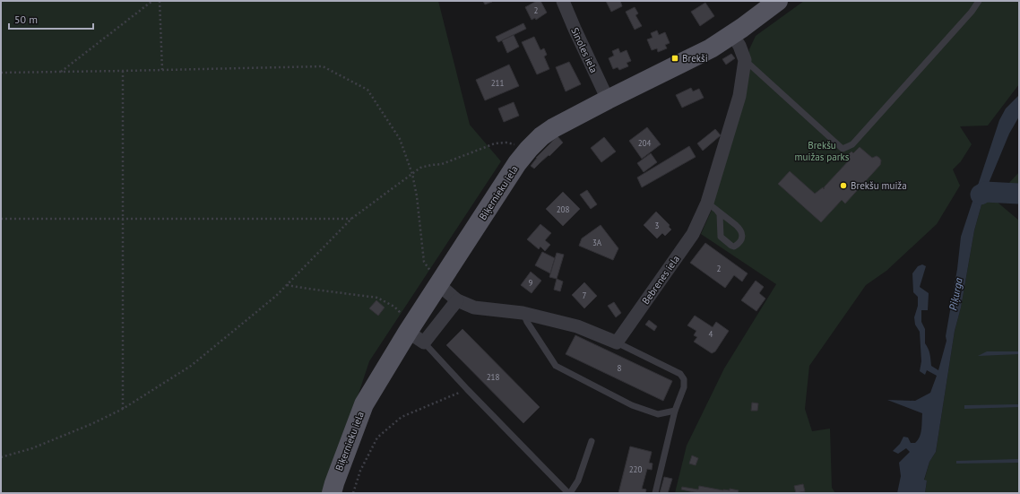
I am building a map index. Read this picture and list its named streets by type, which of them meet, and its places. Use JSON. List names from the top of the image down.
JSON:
{
  "streets": {
    "main road": ["Biķernieku iela"],
    "street": ["Sinoles iela", "Bebrenes iela"]
  },
  "crossings": [
    ["Sinoles iela", "Biķernieku iela"]
  ],
  "water": ["Piķurga"],
  "parks": ["Brekšu muižas parks"],
  "places": {
    "transit": ["Brekši"],
    "other": ["Brekšu muiža"]
  },
  "house_numbers": [
    "2",
    "211",
    "204",
    "208",
    "3",
    "3A",
    "2",
    "9",
    "7",
    "4",
    "8",
    "218",
    "220"
  ],
  "scale_bar": "50 m"
}
